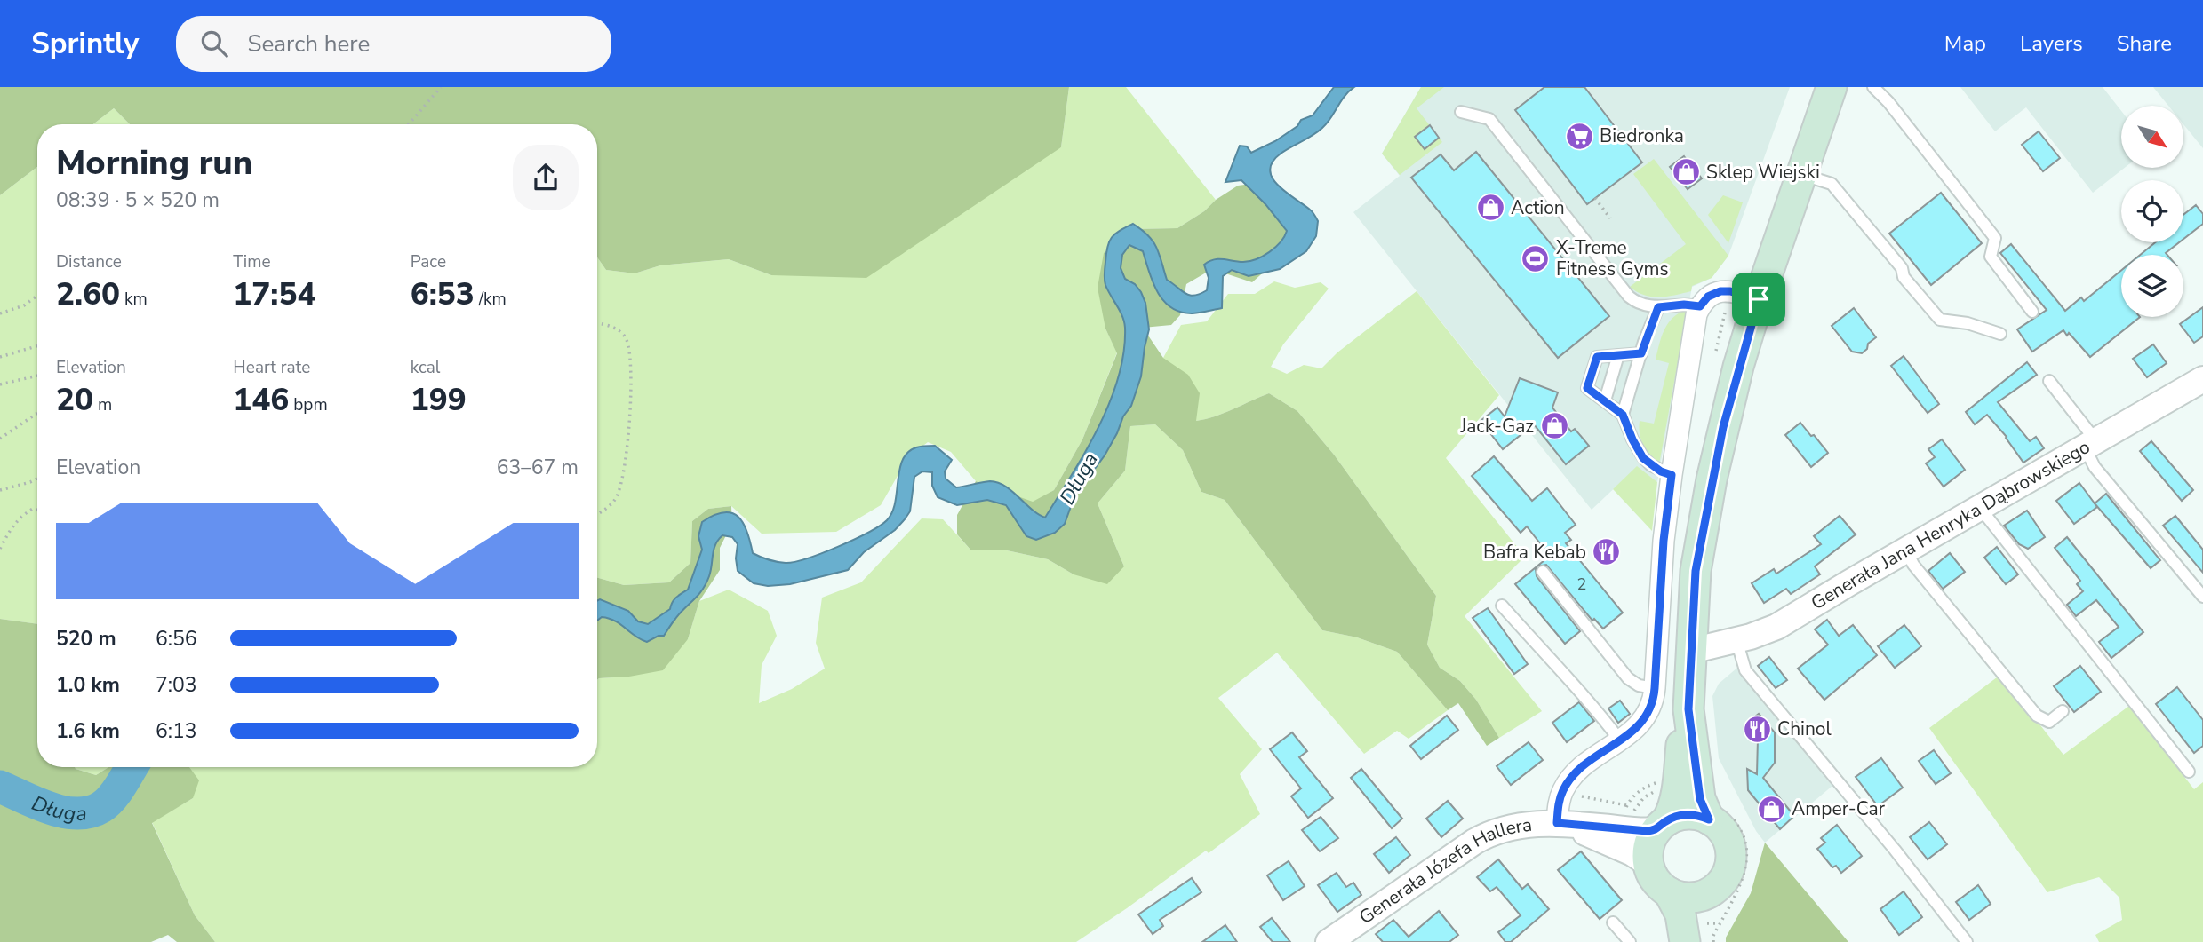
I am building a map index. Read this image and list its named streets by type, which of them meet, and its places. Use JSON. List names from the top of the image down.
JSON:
{
  "streets": {
    "street": ["Generała Jana Henryka Dąbrowskiego", "Generała Józefa Hallera"]
  },
  "water": ["Długa"],
  "places": {
    "supermarket": ["Biedronka"],
    "shop": [
      "Sklep Wiejski",
      "Action",
      "Jack-Gaz",
      "Amper-Car"
    ],
    "sports": ["X-Treme Fitness Gyms"],
    "restaurant": ["Bafra Kebab", "Chinol"]
  },
  "house_numbers": ["2"],
  "north": "bottom right",
  "page": {
    "header": "Sprintly",
    "search": "Search here",
    "nav": ["Map", "Layers", "Share"],
    "heading": ["Morning run", "08:39 · 5 × 520 m"],
    "stats": [
      ["Distance", "2.60 km"],
      ["Time", "17:54"],
      ["Pace", "6:53 /km"],
      ["Elevation", "20 m"],
      ["Heart rate", "146 bpm"],
      ["kcal", "199"]
    ],
    "chart": ["Elevation", "63–67 m"],
    "list": [
      {
        "name": "520 m",
        "note": "6:56"
      },
      {
        "name": "1.0 km",
        "note": "7:03"
      },
      {
        "name": "1.6 km",
        "note": "6:13"
      }
    ]
  }
}
